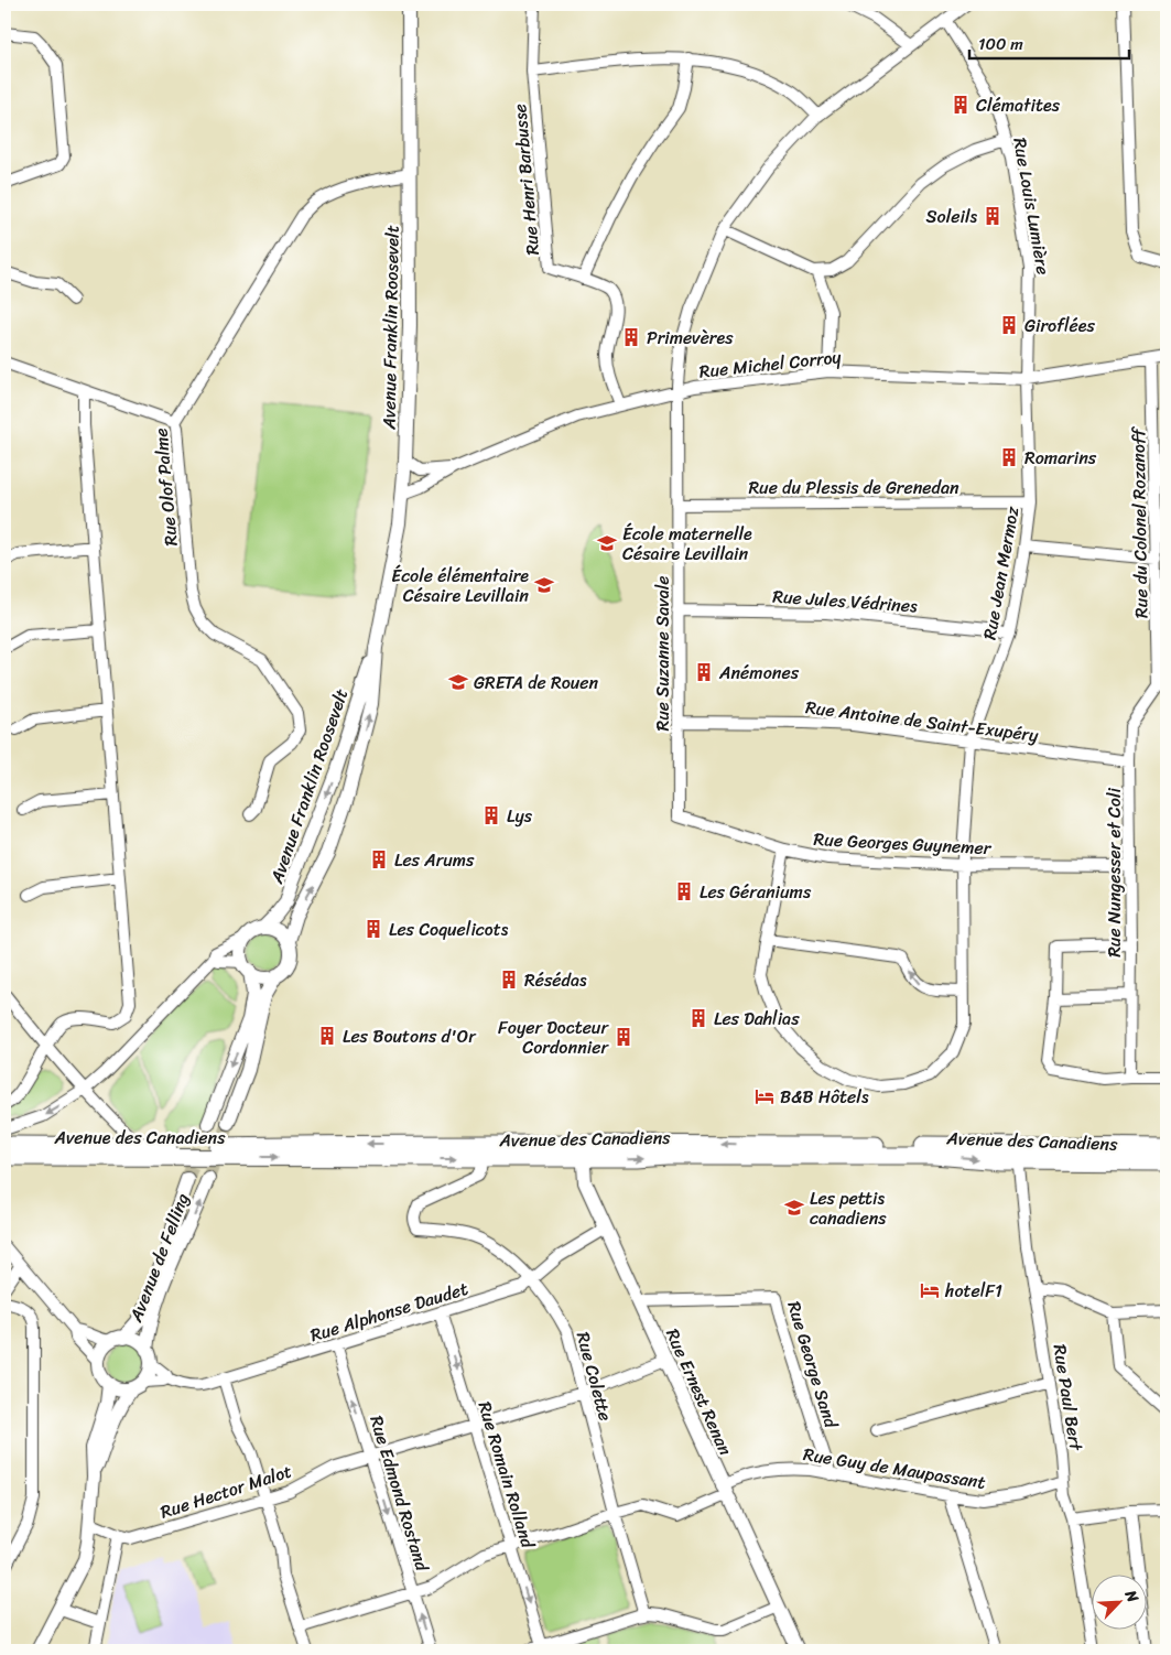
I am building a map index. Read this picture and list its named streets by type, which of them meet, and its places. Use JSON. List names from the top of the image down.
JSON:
{
  "streets": {
    "main road": ["Avenue des Canadiens"],
    "street": [
      "Rue Henri Barbusse",
      "Rue Louis Lumière",
      "Avenue Franklin Roosevelt",
      "Rue Michel Corroy",
      "Rue Olof Palme",
      "Rue du Plessis de Grenedan",
      "Rue du Colonel Rozanoff",
      "Rue Jean Mermoz",
      "Rue Jules Védrines",
      "Rue Suzanne Savale",
      "Rue Antoine de Saint-Exupéry",
      "Rue Georges Guynemer",
      "Rue Nungesser et Coli",
      "Avenue de Felling",
      "Rue Alphonse Daudet",
      "Rue George Sand",
      "Rue Colette",
      "Rue Ernest Renan",
      "Rue Paul Bert",
      "Rue Guy de Maupassant",
      "Rue Romain Rolland",
      "Rue Hector Malot",
      "Rue Edmond Rostand"
    ]
  },
  "crossings": [
    ["Rue Henri Barbusse", "Rue Michel Corroy"],
    ["Rue Louis Lumière", "Rue Michel Corroy"],
    ["Rue Louis Lumière", "Rue Jean Mermoz"],
    ["Rue Louis Lumière", "Rue Suzanne Savale"],
    ["Avenue Franklin Roosevelt", "Rue Michel Corroy"],
    ["Avenue Franklin Roosevelt", "Rue Olof Palme"],
    ["Rue Michel Corroy", "Rue du Colonel Rozanoff"],
    ["Rue Michel Corroy", "Rue Jean Mermoz"],
    ["Rue Michel Corroy", "Rue Suzanne Savale"],
    ["Rue du Plessis de Grenedan", "Rue Jean Mermoz"],
    ["Rue du Plessis de Grenedan", "Rue Suzanne Savale"],
    ["Rue du Colonel Rozanoff", "Rue Nungesser et Coli"],
    ["Rue Jean Mermoz", "Rue Jules Védrines"],
    ["Rue Jean Mermoz", "Rue Antoine de Saint-Exupéry"],
    ["Rue Jean Mermoz", "Rue Georges Guynemer"],
    ["Rue Jules Védrines", "Rue Suzanne Savale"],
    ["Rue Suzanne Savale", "Rue Antoine de Saint-Exupéry"],
    ["Rue Suzanne Savale", "Rue Georges Guynemer"],
    ["Rue Antoine de Saint-Exupéry", "Rue Nungesser et Coli"],
    ["Rue Georges Guynemer", "Rue Nungesser et Coli"],
    ["Avenue des Canadiens", "Rue Colette"],
    ["Avenue des Canadiens", "Rue Ernest Renan"],
    ["Avenue des Canadiens", "Rue Paul Bert"],
    ["Avenue de Felling", "Rue Alphonse Daudet"],
    ["Rue Alphonse Daudet", "Rue Colette"],
    ["Rue Alphonse Daudet", "Rue Ernest Renan"],
    ["Rue Alphonse Daudet", "Rue Romain Rolland"],
    ["Rue Alphonse Daudet", "Rue Edmond Rostand"],
    ["Rue George Sand", "Rue Ernest Renan"],
    ["Rue George Sand", "Rue Guy de Maupassant"],
    ["Rue Colette", "Rue Guy de Maupassant"],
    ["Rue Colette", "Rue Hector Malot"],
    ["Rue Ernest Renan", "Rue Guy de Maupassant"],
    ["Rue Ernest Renan", "Rue Hector Malot"],
    ["Rue Paul Bert", "Rue Guy de Maupassant"],
    ["Rue Guy de Maupassant", "Rue Romain Rolland"],
    ["Rue Guy de Maupassant", "Rue Edmond Rostand"],
    ["Rue Romain Rolland", "Rue Hector Malot"],
    ["Rue Hector Malot", "Rue Edmond Rostand"]
  ],
  "one_way": ["Rue Romain Rolland"],
  "places": {
    "building": [
      "Clématites",
      "Soleils",
      "Giroflées",
      "Primevères",
      "Romarins",
      "Anémones",
      "Lys",
      "Les Arums",
      "Les Géraniums",
      "Les Coquelicots",
      "Résédas",
      "Les Dahlias",
      "Les Boutons d'Or",
      "Foyer Docteur Cordonnier"
    ],
    "school or university": [
      "École maternelle Césaire Levillain",
      "École élémentaire Césaire Levillain",
      "GRETA de Rouen",
      "Les pettis canadiens"
    ],
    "hotel": ["B&B Hôtels", "hotelF1"]
  },
  "scale_bar": "100 m",
  "north": "top right"
}
